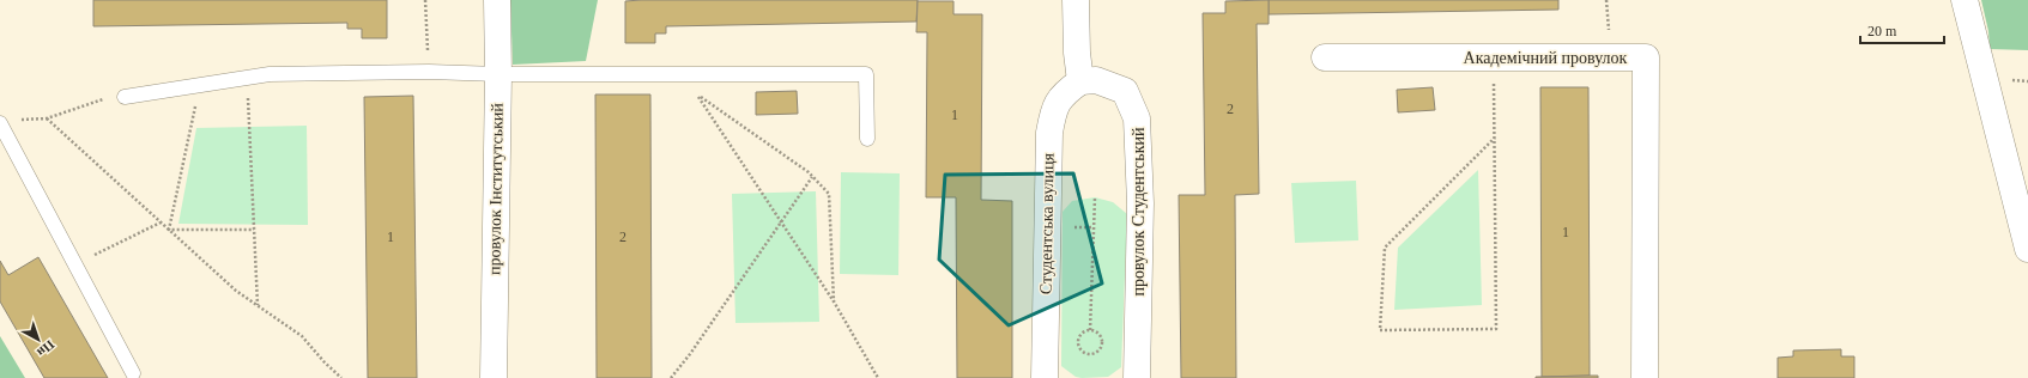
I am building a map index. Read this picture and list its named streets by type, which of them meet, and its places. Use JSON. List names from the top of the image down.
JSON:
{
  "streets": {
    "street": [
      "Академічний провулок",
      "провулок Інститутський",
      "провулок Студентський",
      "Студентська вулиця"
    ]
  },
  "crossings": [
    ["провулок Студентський", "Студентська вулиця"]
  ],
  "house_numbers": [
    "2",
    "1",
    "1",
    "1",
    "2"
  ],
  "scale_bar": "20 m",
  "north": "bottom right"
}
